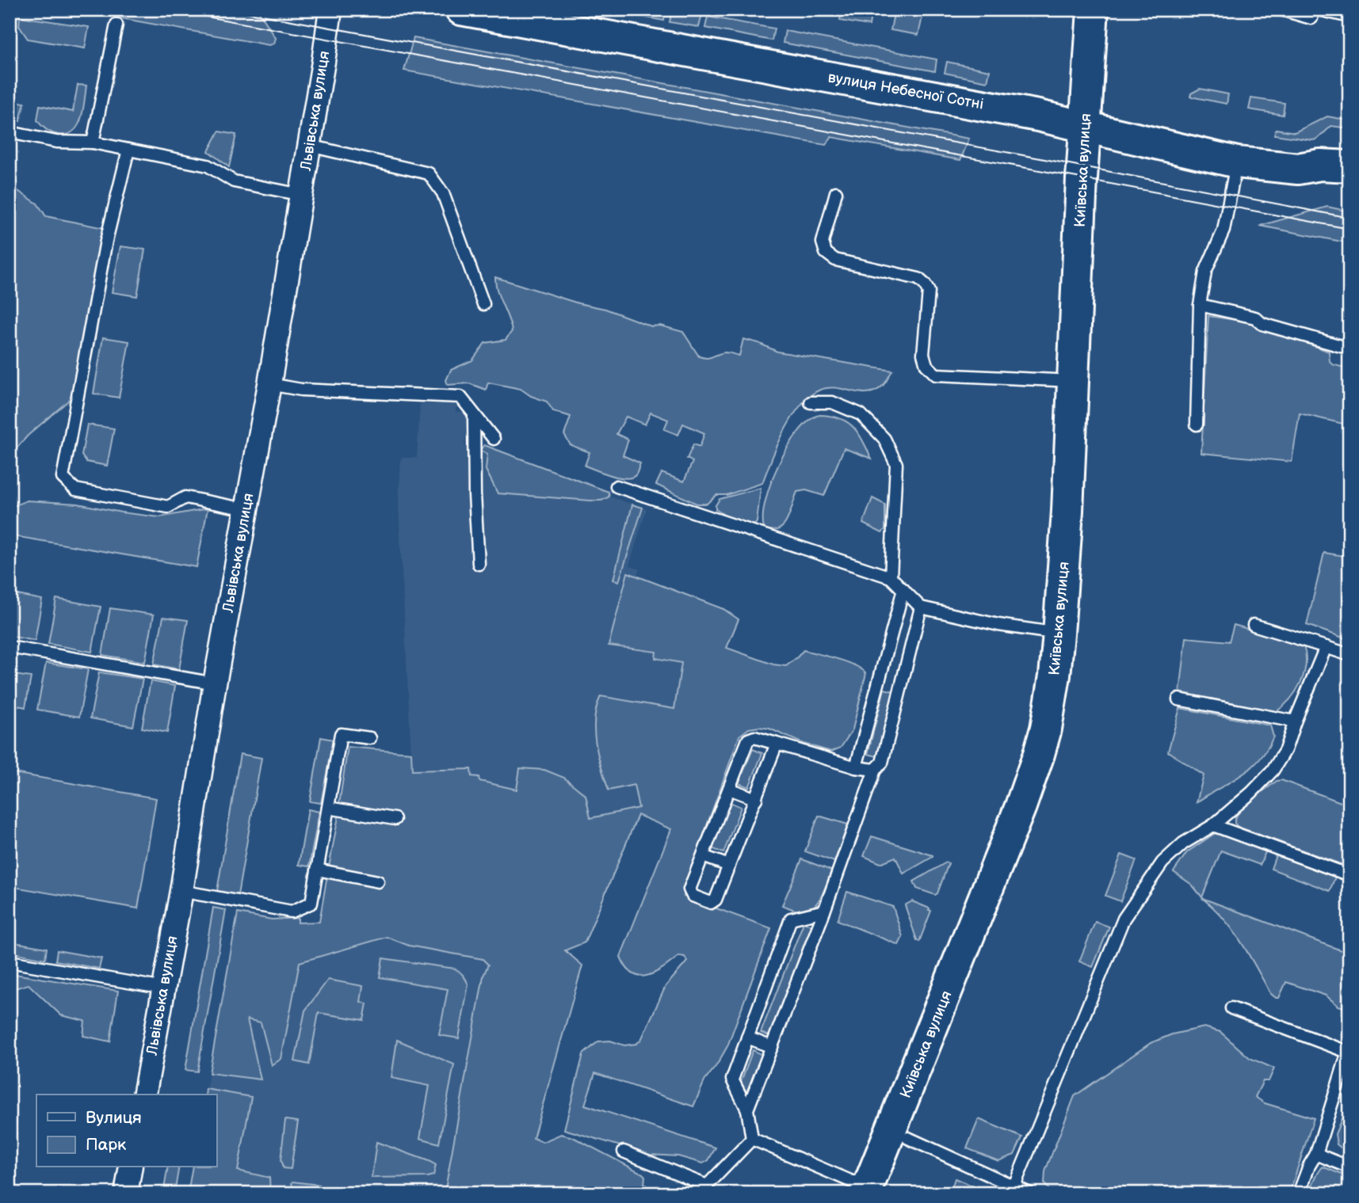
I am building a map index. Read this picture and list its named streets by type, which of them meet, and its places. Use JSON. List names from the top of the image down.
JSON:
{
  "streets": {
    "main road": ["вулиця Небесної Сотні", "Київська вулиця"],
    "street": ["Львівська вулиця"]
  },
  "crossings": [
    ["вулиця Небесної Сотні", "Київська вулиця"]
  ],
  "legend": ["Вулиця", "Парк"]
}
